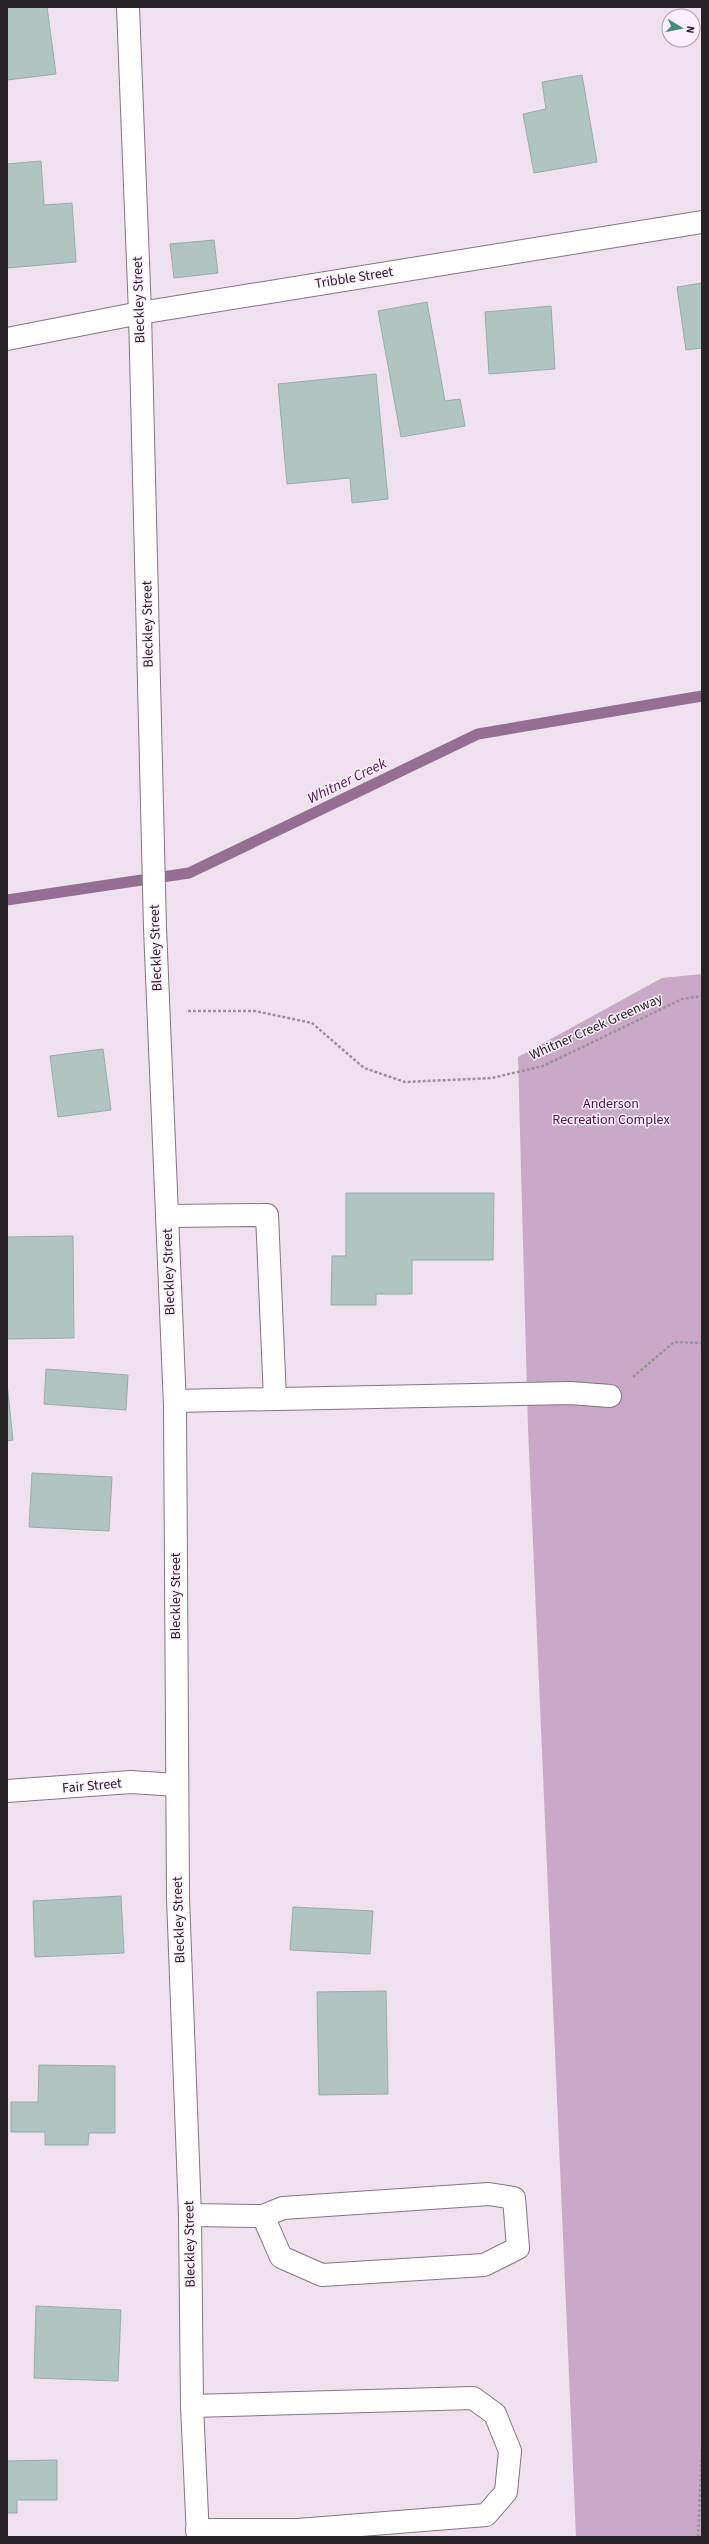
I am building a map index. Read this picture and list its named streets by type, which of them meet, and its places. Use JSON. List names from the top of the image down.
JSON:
{
  "streets": {
    "street": ["Tribble Street", "Bleckley Street", "Fair Street"],
    "path": ["Whitner Creek Greenway"]
  },
  "crossings": [
    ["Tribble Street", "Bleckley Street"],
    ["Bleckley Street", "Whitner Creek Greenway"],
    ["Bleckley Street", "Fair Street"]
  ],
  "water": ["Whitner Creek"],
  "parks": ["Anderson Recreation Complex"],
  "north": "right"
}
